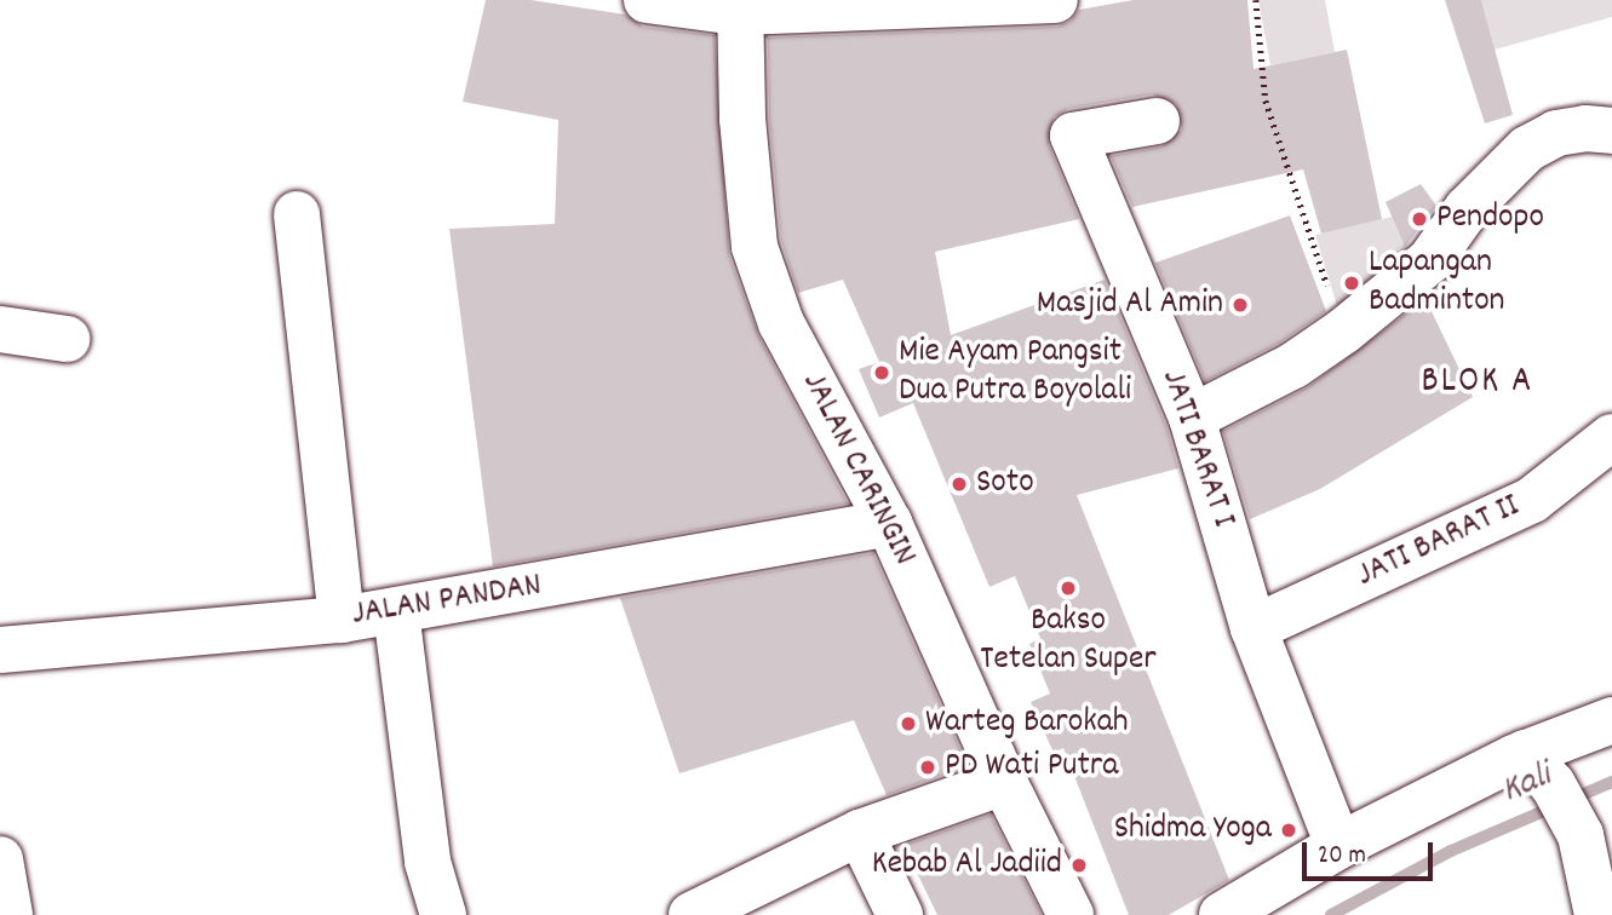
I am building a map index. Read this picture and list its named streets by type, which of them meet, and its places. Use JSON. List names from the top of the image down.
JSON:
{
  "streets": {
    "street": [
      "JATI BARAT I",
      "JALAN CARINGIN",
      "JATI BARAT II",
      "JALAN PANDAN"
    ]
  },
  "crossings": [
    ["JATI BARAT I", "JATI BARAT II"],
    ["JALAN CARINGIN", "JALAN PANDAN"]
  ],
  "districts": ["BLOK A"],
  "water": ["Kali"],
  "places": [
    "Pendopo",
    "Lapangan Badminton",
    "Masjid Al Amin",
    "Mie Ayam Pangsit Dua Putra Boyolali",
    "Soto",
    "Bakso Tetelan Super",
    "Warteg Barokah",
    "PD Wati Putra",
    "Shidma Yoga",
    "Kebab Al Jadiid"
  ],
  "scale_bar": "20 m"
}
